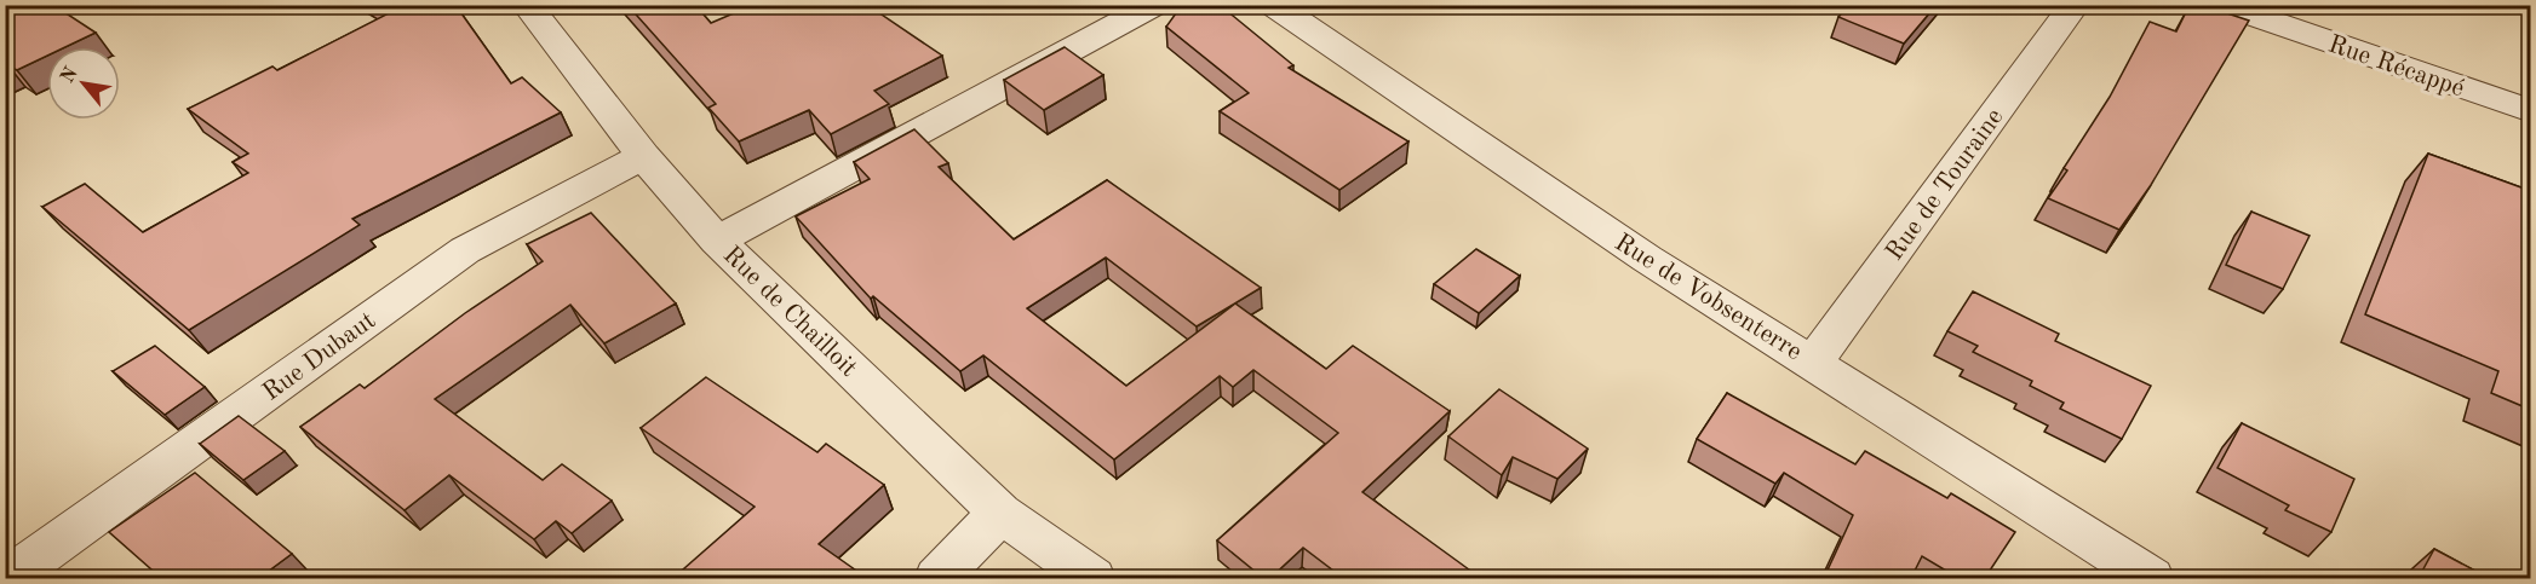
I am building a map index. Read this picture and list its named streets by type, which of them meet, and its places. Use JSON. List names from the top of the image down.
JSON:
{
  "streets": {
    "street": [
      "Rue Récappé",
      "Rue de Touraine",
      "Rue de Vobsenterre",
      "Rue de Chailloit",
      "Rue Dubaut"
    ]
  },
  "crossings": [
    ["Rue de Touraine", "Rue de Vobsenterre"],
    ["Rue de Chailloit", "Rue Dubaut"]
  ],
  "north": "top left"
}
